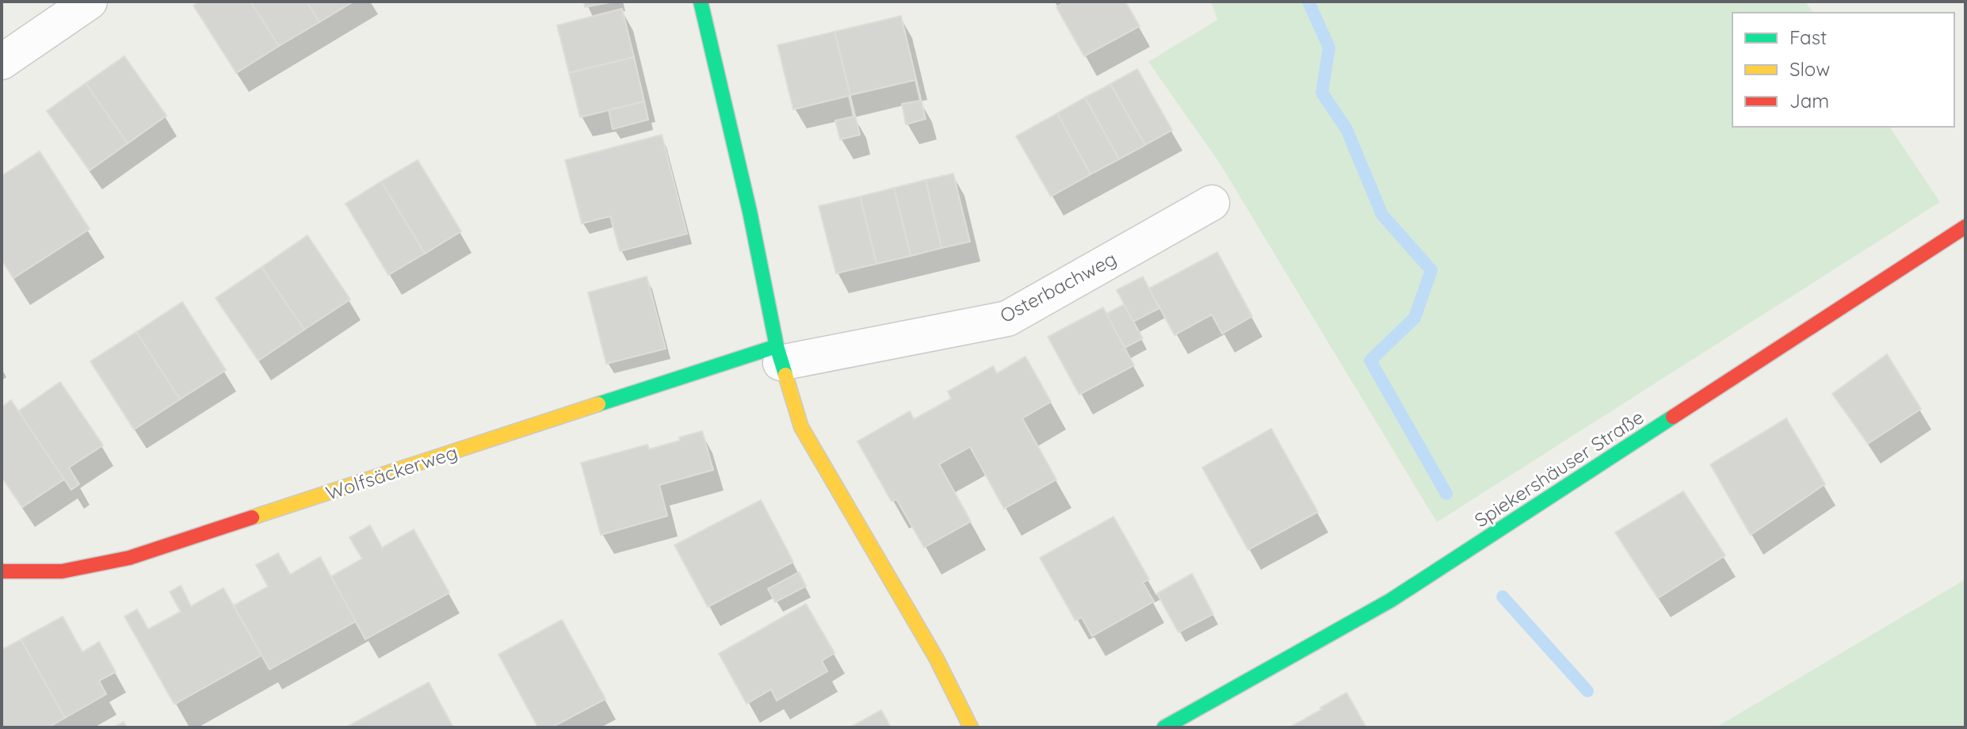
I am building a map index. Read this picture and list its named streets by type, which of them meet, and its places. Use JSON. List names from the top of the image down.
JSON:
{
  "streets": {
    "street": ["Osterbachweg", "Spiekershäuser Straße", "Wolfsäckerweg"]
  },
  "crossings": [
    ["Osterbachweg", "Wolfsäckerweg"]
  ],
  "legend": ["Fast", "Slow", "Jam"]
}
